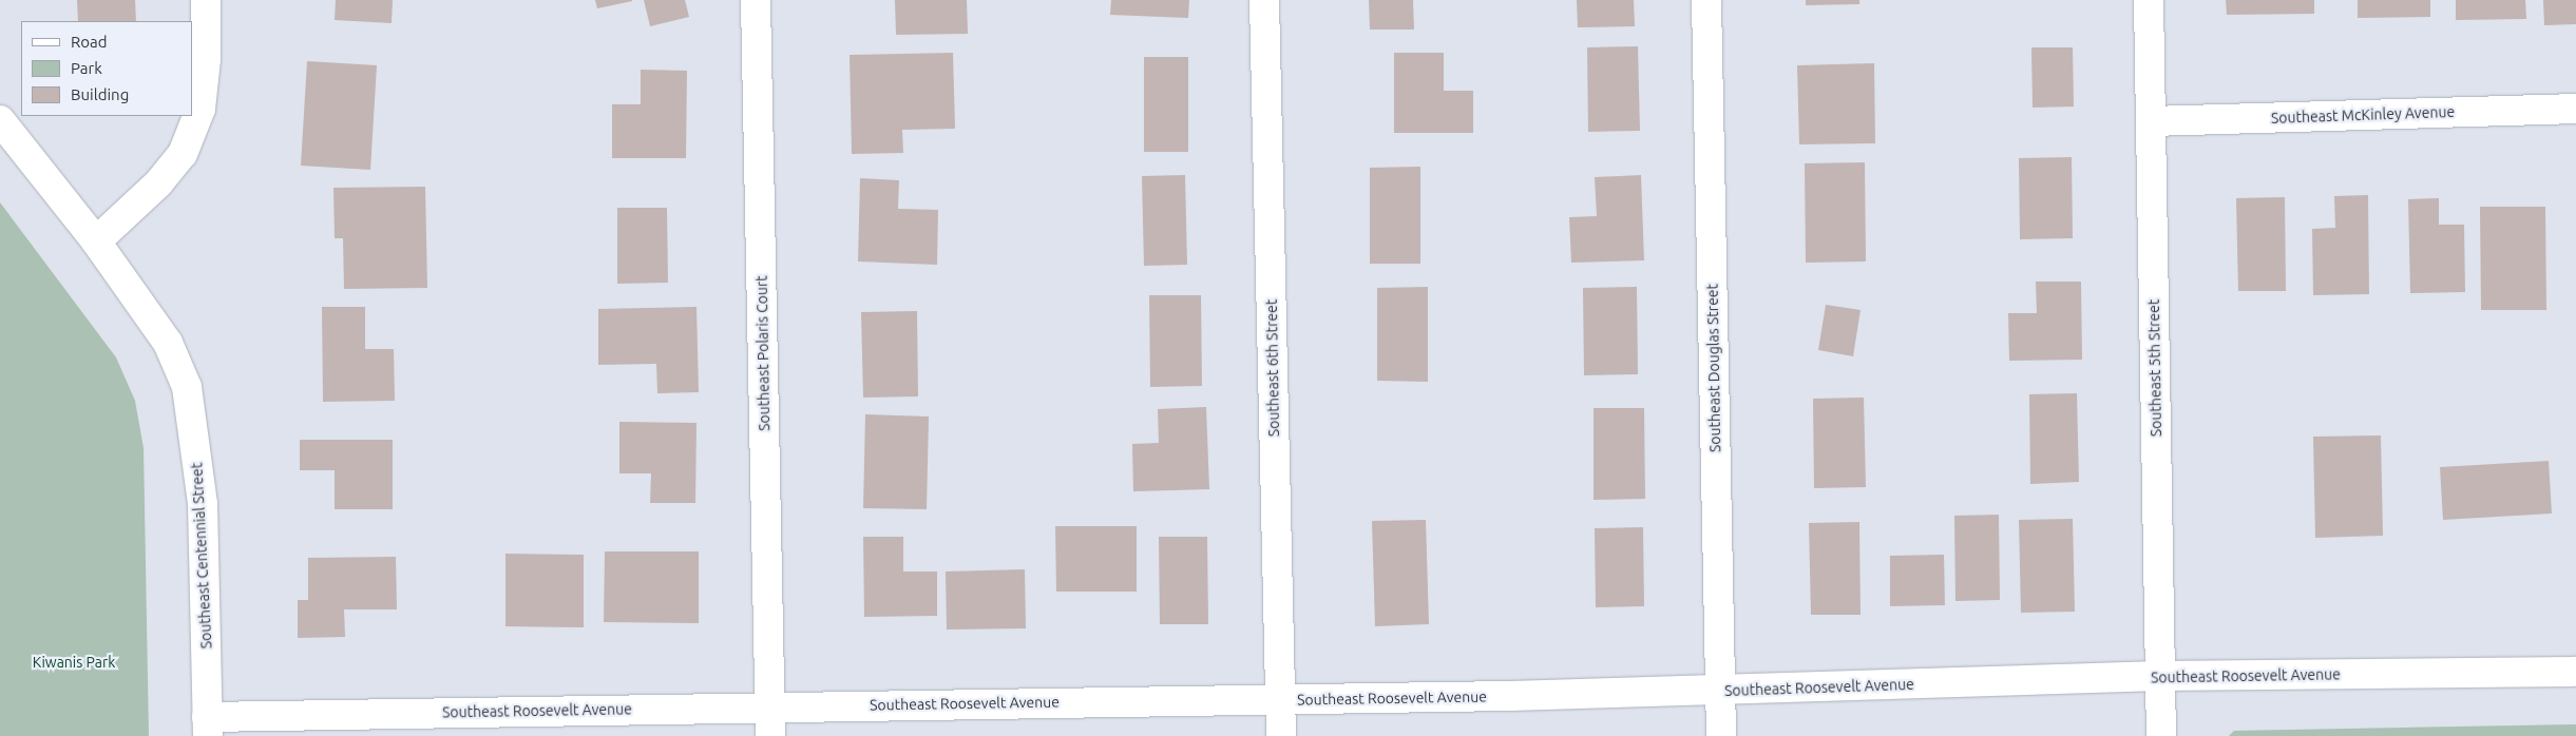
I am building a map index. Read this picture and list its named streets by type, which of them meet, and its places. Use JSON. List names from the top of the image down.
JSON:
{
  "streets": {
    "street": [
      "Southeast McKinley Avenue",
      "Southeast Polaris Court",
      "Southeast 6th Street",
      "Southeast Douglas Street",
      "Southeast 5th Street",
      "Southeast Centennial Street",
      "Southeast Roosevelt Avenue"
    ]
  },
  "crossings": [
    ["Southeast McKinley Avenue", "Southeast 5th Street"],
    ["Southeast Polaris Court", "Southeast Roosevelt Avenue"],
    ["Southeast 6th Street", "Southeast Roosevelt Avenue"],
    ["Southeast Douglas Street", "Southeast Roosevelt Avenue"],
    ["Southeast 5th Street", "Southeast Roosevelt Avenue"],
    ["Southeast Centennial Street", "Southeast Roosevelt Avenue"]
  ],
  "parks": ["Kiwanis Park"],
  "legend": ["Road", "Park", "Building"]
}
